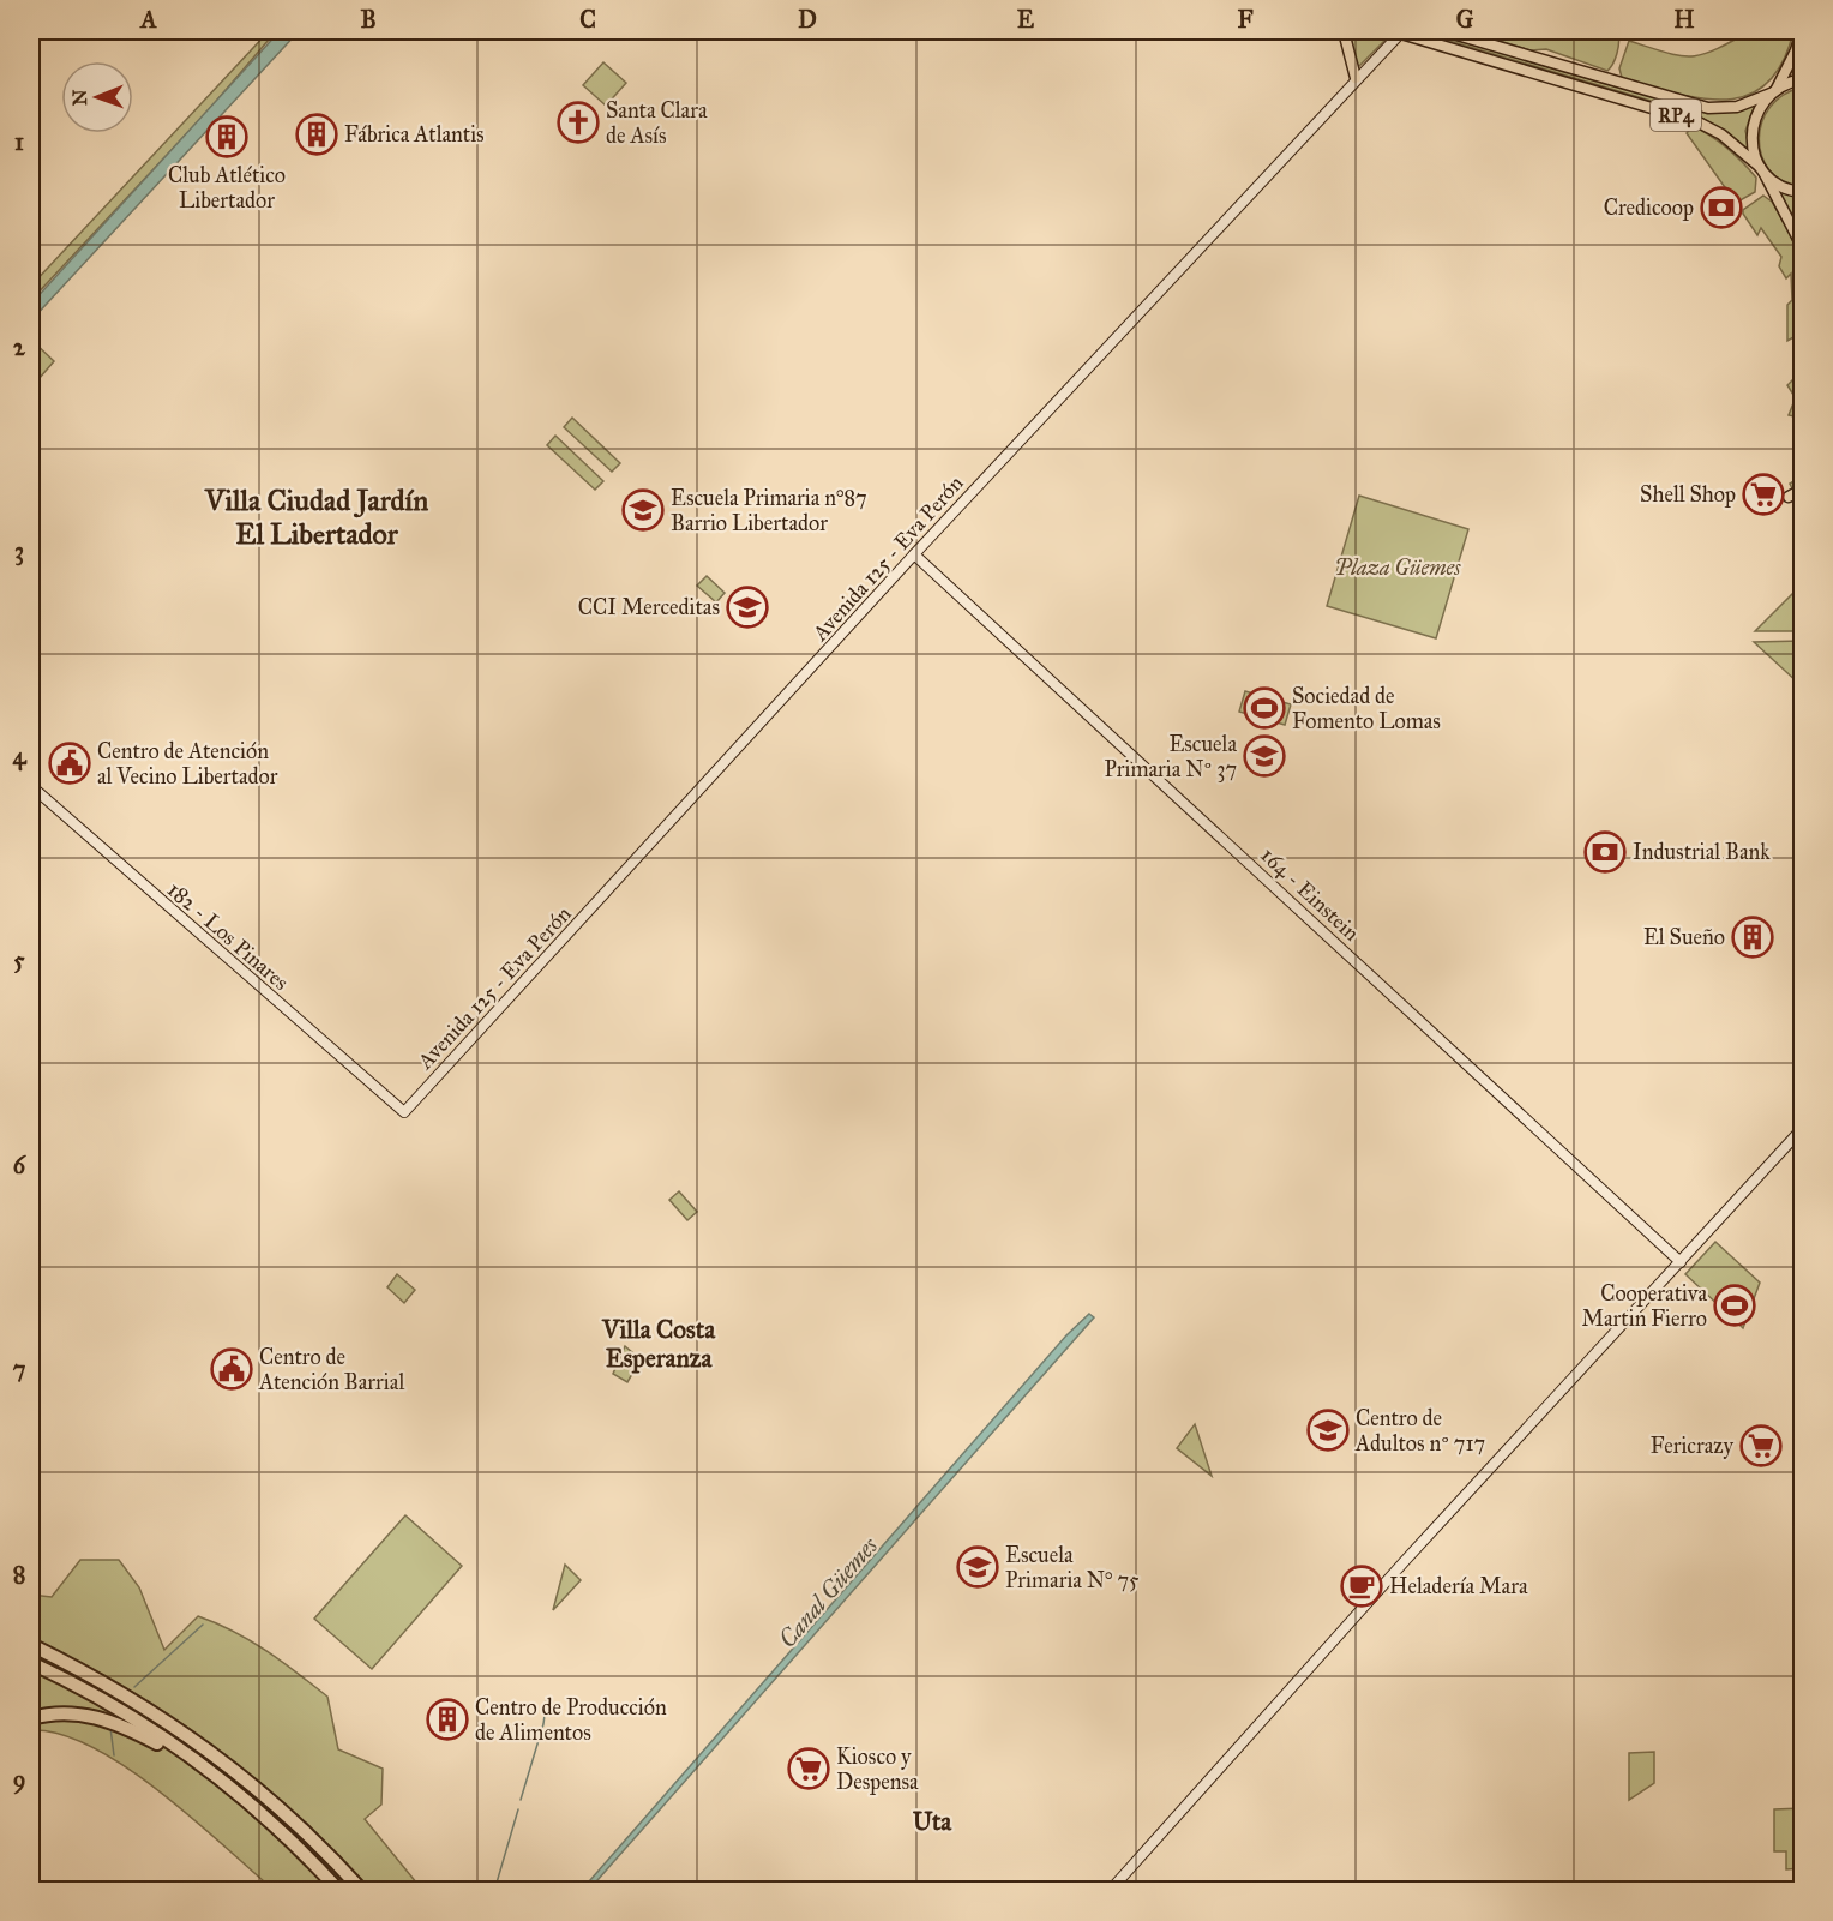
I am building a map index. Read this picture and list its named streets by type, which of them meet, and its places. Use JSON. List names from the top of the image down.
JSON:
{
  "streets": {
    "main road": ["RP4"],
    "street": ["Avenida 125 - Eva Perón", "164 - Einstein", "182 - Los Pinares"]
  },
  "crossings": [
    ["RP4", "Avenida 125 - Eva Perón"],
    ["Avenida 125 - Eva Perón", "164 - Einstein"],
    ["Avenida 125 - Eva Perón", "182 - Los Pinares"]
  ],
  "districts": ["Villa Ciudad Jardín El Libertador", "Villa Costa Esperanza", "Uta"],
  "water": ["Canal Güemes"],
  "parks": ["Plaza Güemes"],
  "places": {
    "church": ["Santa Clara de Asís"],
    "building": [
      "Fábrica Atlantis",
      "Club Atlético Libertador",
      "El Sueño",
      "Centro de Producción de Alimentos"
    ],
    "bank": ["Credicoop", "Industrial Bank"],
    "supermarket": ["Shell Shop", "Fericrazy", "Kiosco y Despensa"],
    "school or university": [
      "Escuela Primaria n°87 Barrio Libertador",
      "CCI Merceditas",
      "Escuela Primaria Nº 37",
      "Centro de Adultos nº 717",
      "Escuela Primaria N° 75"
    ],
    "sports": ["Sociedad de Fomento Lomas", "Cooperativa Martin Fierro"],
    "public building": ["Centro de Atención al Vecino Libertador", "Centro de Atención Barrial"],
    "cafe": ["Heladería Mara"]
  },
  "north": "left",
  "grid": {
    "columns": [
      "A",
      "B",
      "C",
      "D",
      "E",
      "F",
      "G",
      "H"
    ],
    "rows": [
      "1",
      "2",
      "3",
      "4",
      "5",
      "6",
      "7",
      "8",
      "9"
    ]
  }
}
